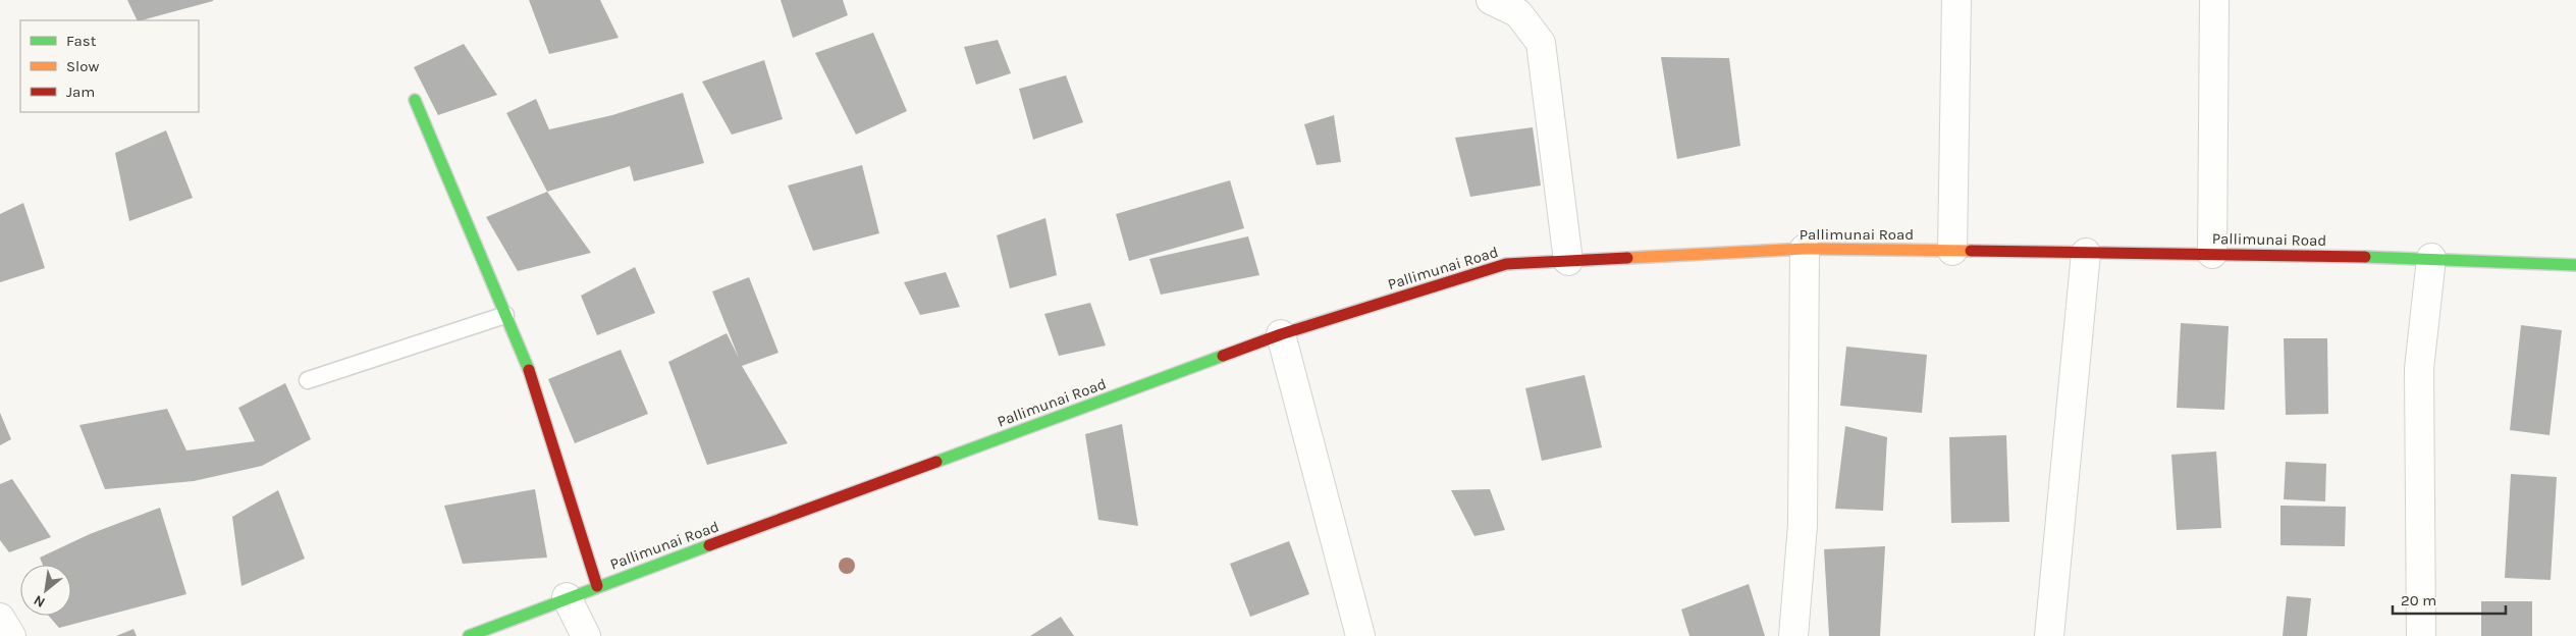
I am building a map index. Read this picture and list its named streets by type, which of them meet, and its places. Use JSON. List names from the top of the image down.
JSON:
{
  "streets": {
    "street": ["Pallimunai Road"]
  },
  "legend": ["Fast", "Slow", "Jam"],
  "scale_bar": "20 m",
  "north": "bottom left"
}
